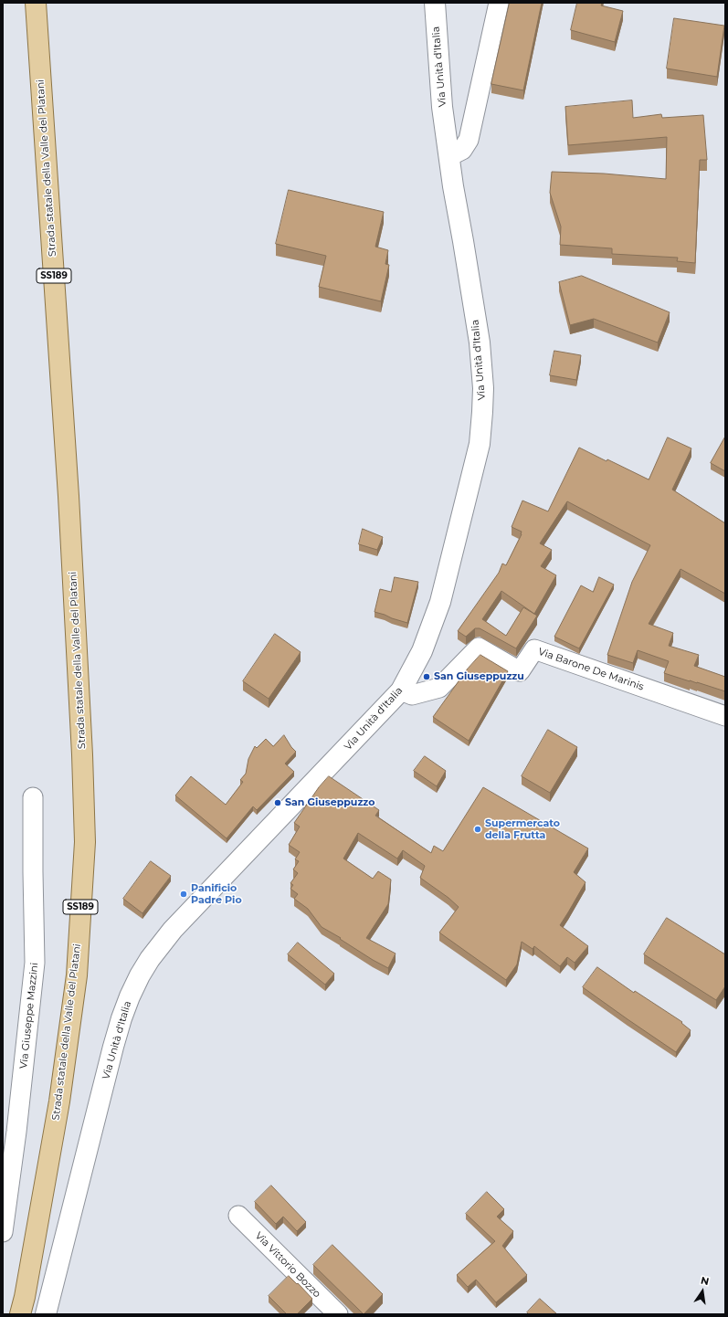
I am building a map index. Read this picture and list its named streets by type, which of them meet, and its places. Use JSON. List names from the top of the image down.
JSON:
{
  "streets": {
    "main road": ["Strada statale della Valle del Platani", "SS189"],
    "street": [
      "Via Unità d'Italia",
      "Via Barone De Marinis",
      "Via Giuseppe Mazzini",
      "Via Vittorio Bozzo"
    ]
  },
  "crossings": [
    ["Via Unità d'Italia", "Via Barone De Marinis"]
  ],
  "places": [
    "San Giuseppuzzu",
    "San Giuseppuzzo",
    "Supermercato della Frutta",
    "Panificio Padre Pio"
  ],
  "north": "top"
}
